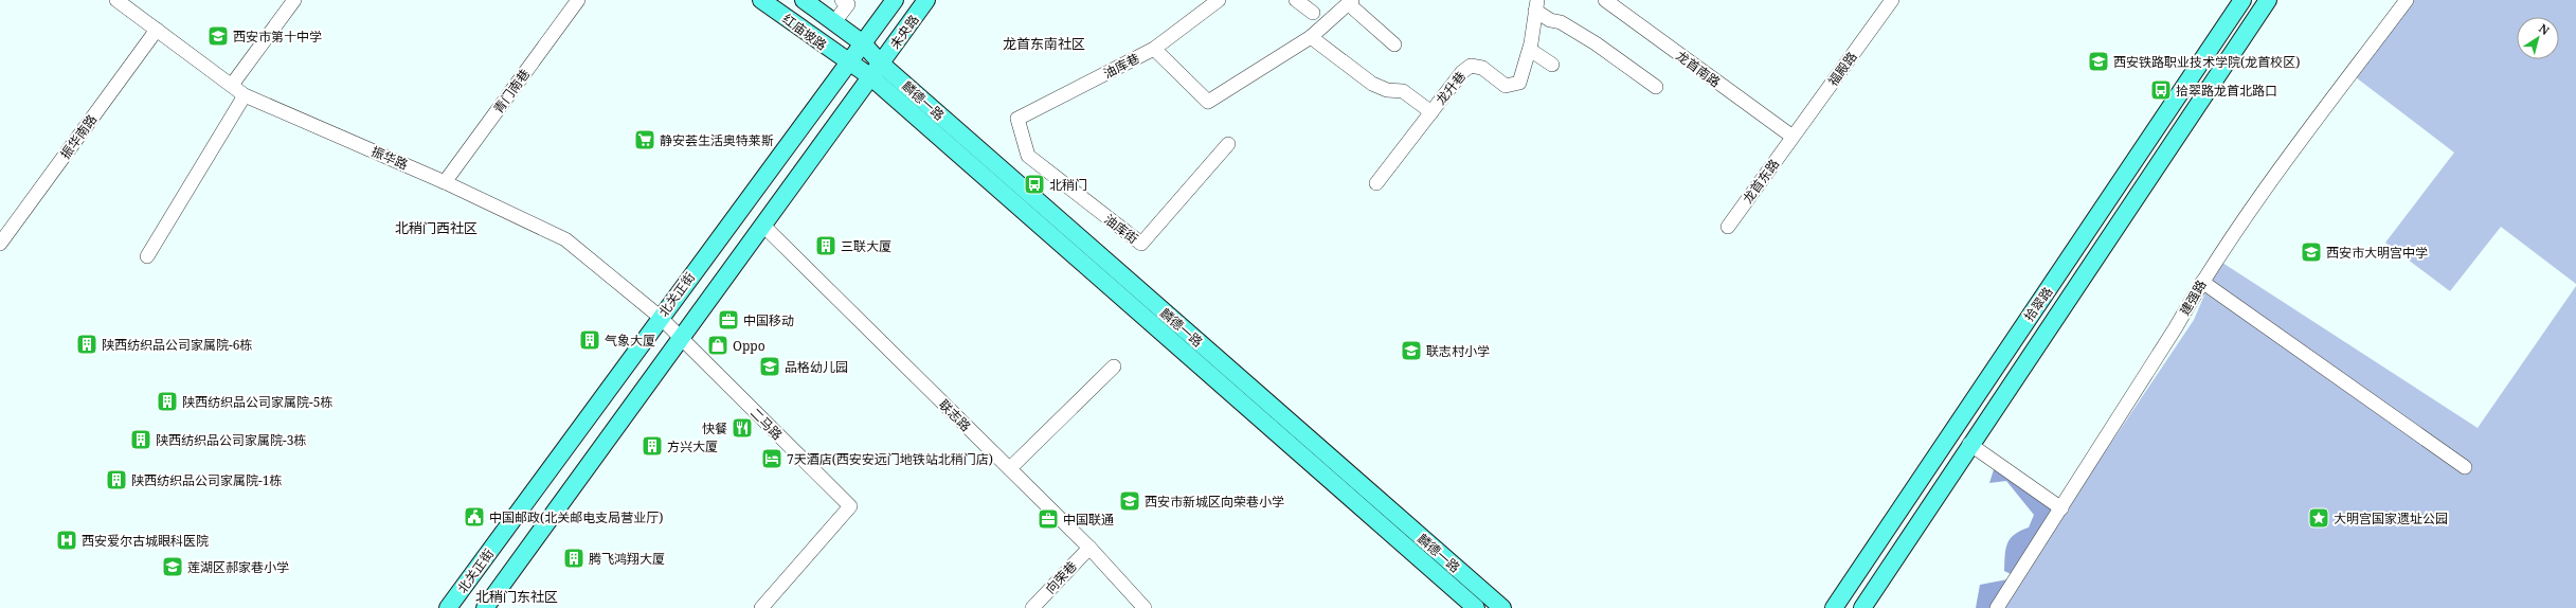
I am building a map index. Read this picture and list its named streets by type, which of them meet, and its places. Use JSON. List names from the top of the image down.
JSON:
{
  "streets": {
    "main road": [
      "红庙坡路",
      "未央路",
      "麟德一路",
      "北关正街",
      "拾翠路"
    ],
    "street": [
      "油库巷",
      "龙首南路",
      "福殿路",
      "龙升巷",
      "青门南巷",
      "振华南路",
      "振华路",
      "龙首东路",
      "油库街",
      "建强路",
      "联志路",
      "二马路",
      "向荣巷"
    ]
  },
  "crossings": [
    ["红庙坡路", "未央路"],
    ["红庙坡路", "麟德一路"],
    ["红庙坡路", "北关正街"],
    ["未央路", "麟德一路"],
    ["未央路", "北关正街"],
    ["油库巷", "油库街"],
    ["龙首南路", "福殿路"],
    ["龙首南路", "龙首东路"],
    ["福殿路", "龙首东路"],
    ["青门南巷", "振华路"],
    ["麟德一路", "北关正街"],
    ["振华南路", "振华路"],
    ["振华路", "北关正街"],
    ["振华路", "二马路"],
    ["北关正街", "二马路"],
    ["联志路", "向荣巷"]
  ],
  "districts": ["龙首东南社区", "北稍门西社区", "北稍门东社区"],
  "places": {
    "school or university": [
      "西安市第十中学",
      "西安铁路职业技术学院(龙首校区)",
      "西安市大明宫中学",
      "联志村小学",
      "品格幼儿园",
      "西安市新城区向荣巷小学",
      "莲湖区郝家巷小学"
    ],
    "bus stop": ["拾翠路龙首北路口", "北稍门"],
    "supermarket": ["静安荟生活奥特莱斯"],
    "building": [
      "三联大厦",
      "气象大厦",
      "陕西纺织品公司家属院-6栋",
      "陕西纺织品公司家属院-5栋",
      "陕西纺织品公司家属院-3栋",
      "方兴大厦",
      "陕西纺织品公司家属院-1栋",
      "腾飞鸿翔大厦"
    ],
    "office": ["中国移动", "中国联通"],
    "shop": ["Oppo"],
    "restaurant": ["快餐"],
    "hotel": ["7天酒店(西安安远门地铁站北稍门店)"],
    "public building": ["中国邮政(北关邮电支局营业厅)"],
    "place": ["大明宫国家遗址公园"],
    "hospital": ["西安爱尔古城眼科医院"]
  },
  "north": "top right"
}
